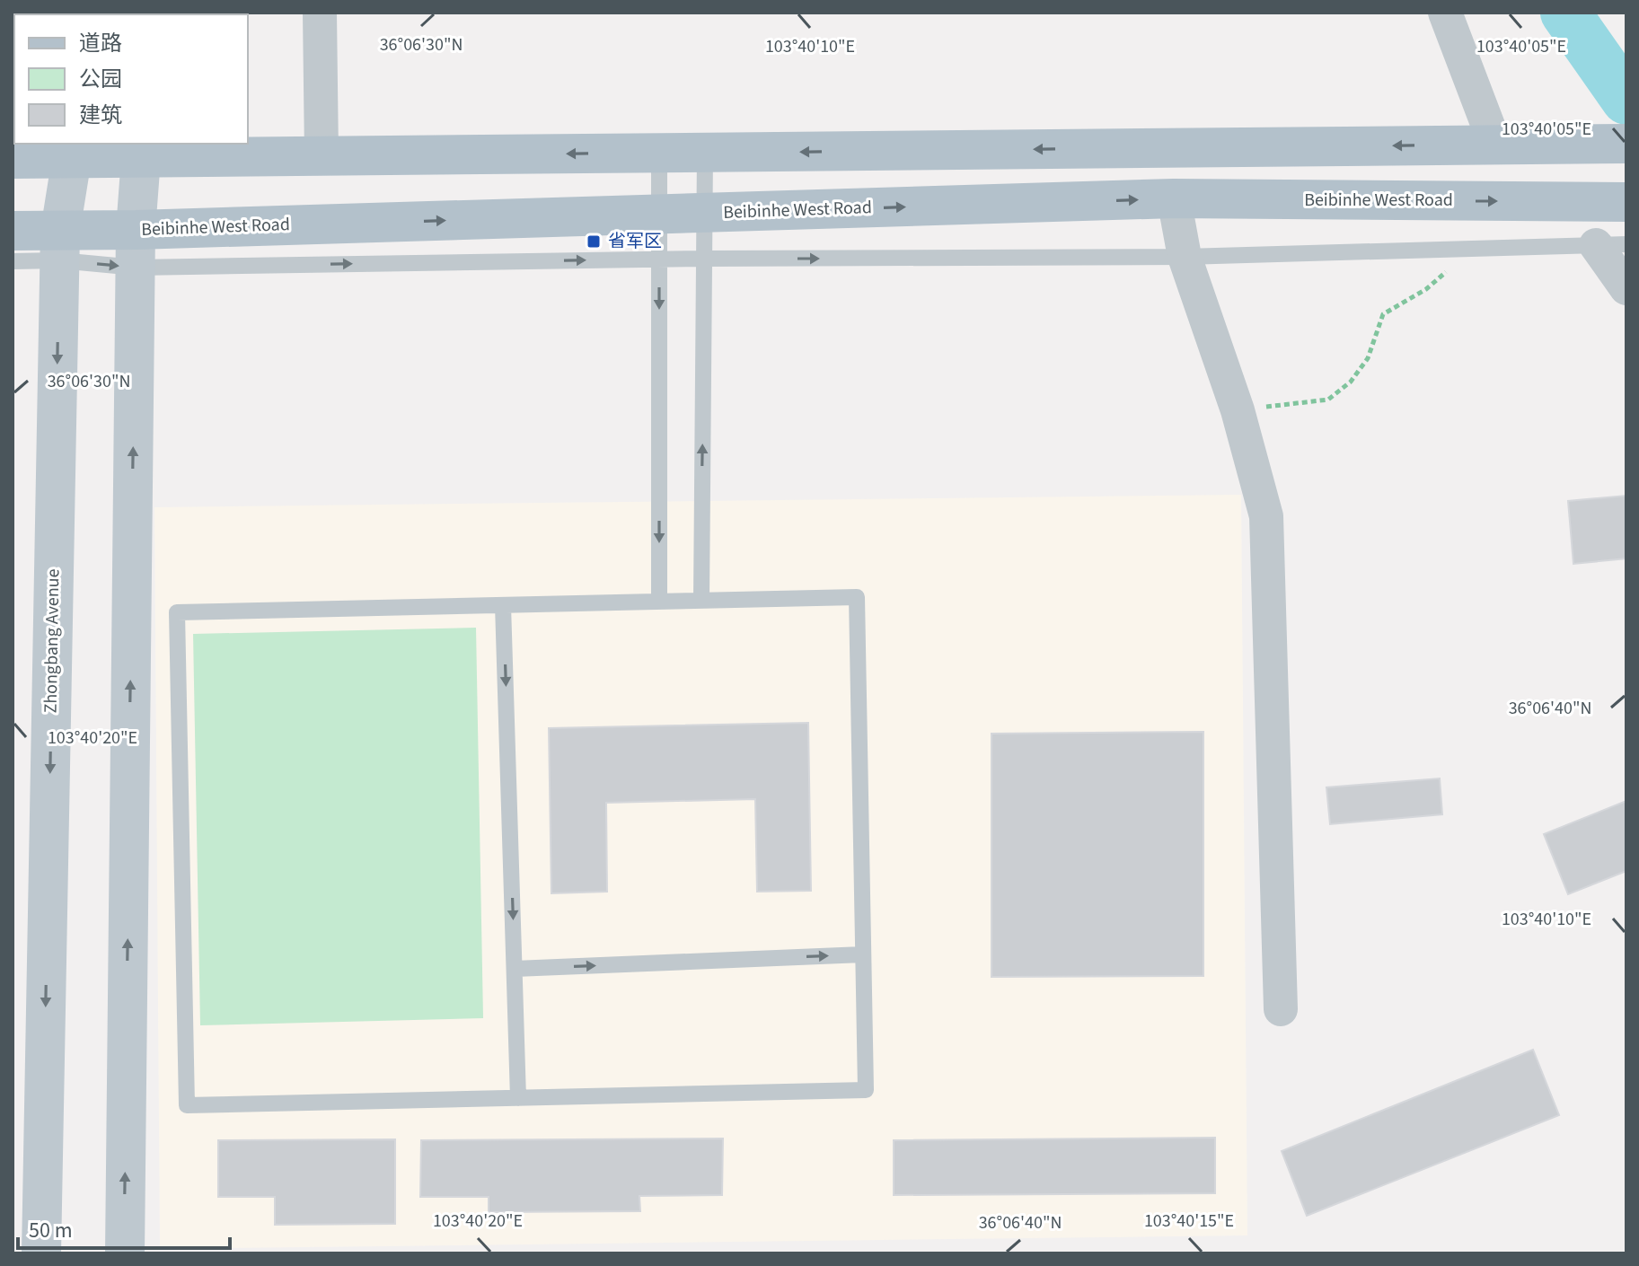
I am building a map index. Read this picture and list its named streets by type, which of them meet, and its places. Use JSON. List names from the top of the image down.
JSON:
{
  "streets": {
    "main road": ["Beibinhe West Road", "Zhongbang Avenue"]
  },
  "crossings": [
    ["Beibinhe West Road", "Zhongbang Avenue"]
  ],
  "places": {
    "transit": ["省军区"]
  },
  "legend": ["道路", "公园", "建筑"],
  "scale_bar": "50 m",
  "coordinates": [
    "36°06'30\"N",
    "103°40'10\"E",
    "103°40'05\"E",
    "36°06'40\"N",
    "103°40'20\"E",
    "103°40'15\"E"
  ]
}
